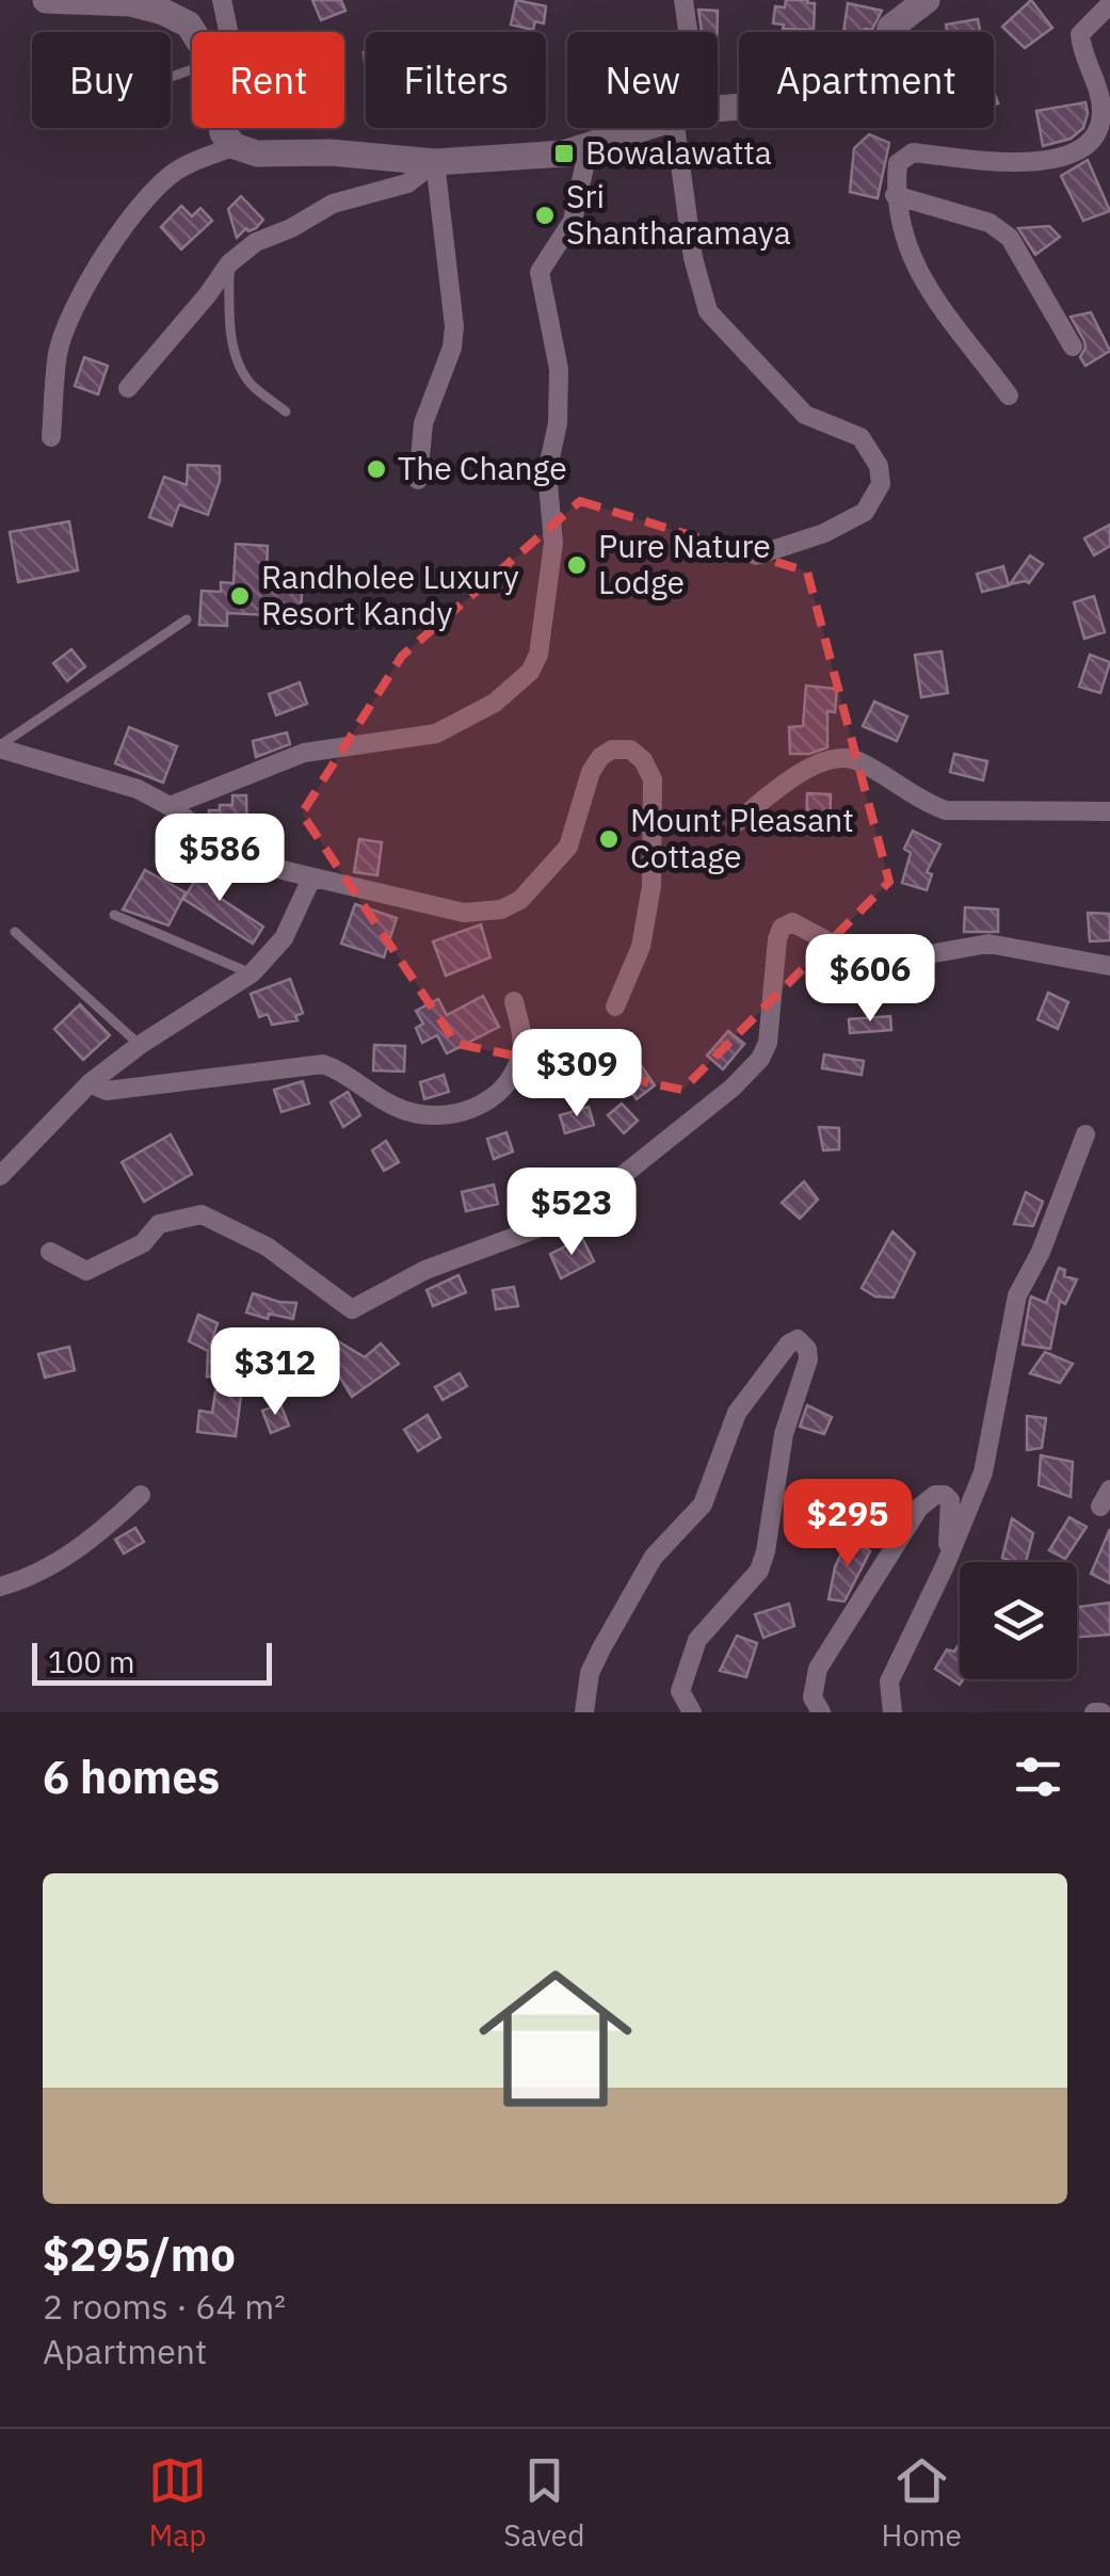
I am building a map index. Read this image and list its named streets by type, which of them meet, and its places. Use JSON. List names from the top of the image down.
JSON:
{
  "places": {
    "transit": ["Bowalawatta"],
    "other": [
      "Sri Shantharamaya",
      "The Change",
      "Pure Nature Lodge",
      "Randholee Luxury Resort Kandy",
      "Mount Pleasant Cottage"
    ]
  },
  "scale_bar": "100 m",
  "page": {
    "chip": [
      "Buy",
      "Rent",
      "Filters",
      "New",
      "Apartment"
    ],
    "price": [
      "$586",
      "$606",
      "$309",
      "$523",
      "$312",
      "$295"
    ],
    "scale": "100 m",
    "heading": "6 homes",
    "list": [
      {
        "name": "$295/mo",
        "note": "2 rooms · 64 m² · Apartment"
      }
    ],
    "tabs": ["Map", "Saved", "Home"]
  }
}
